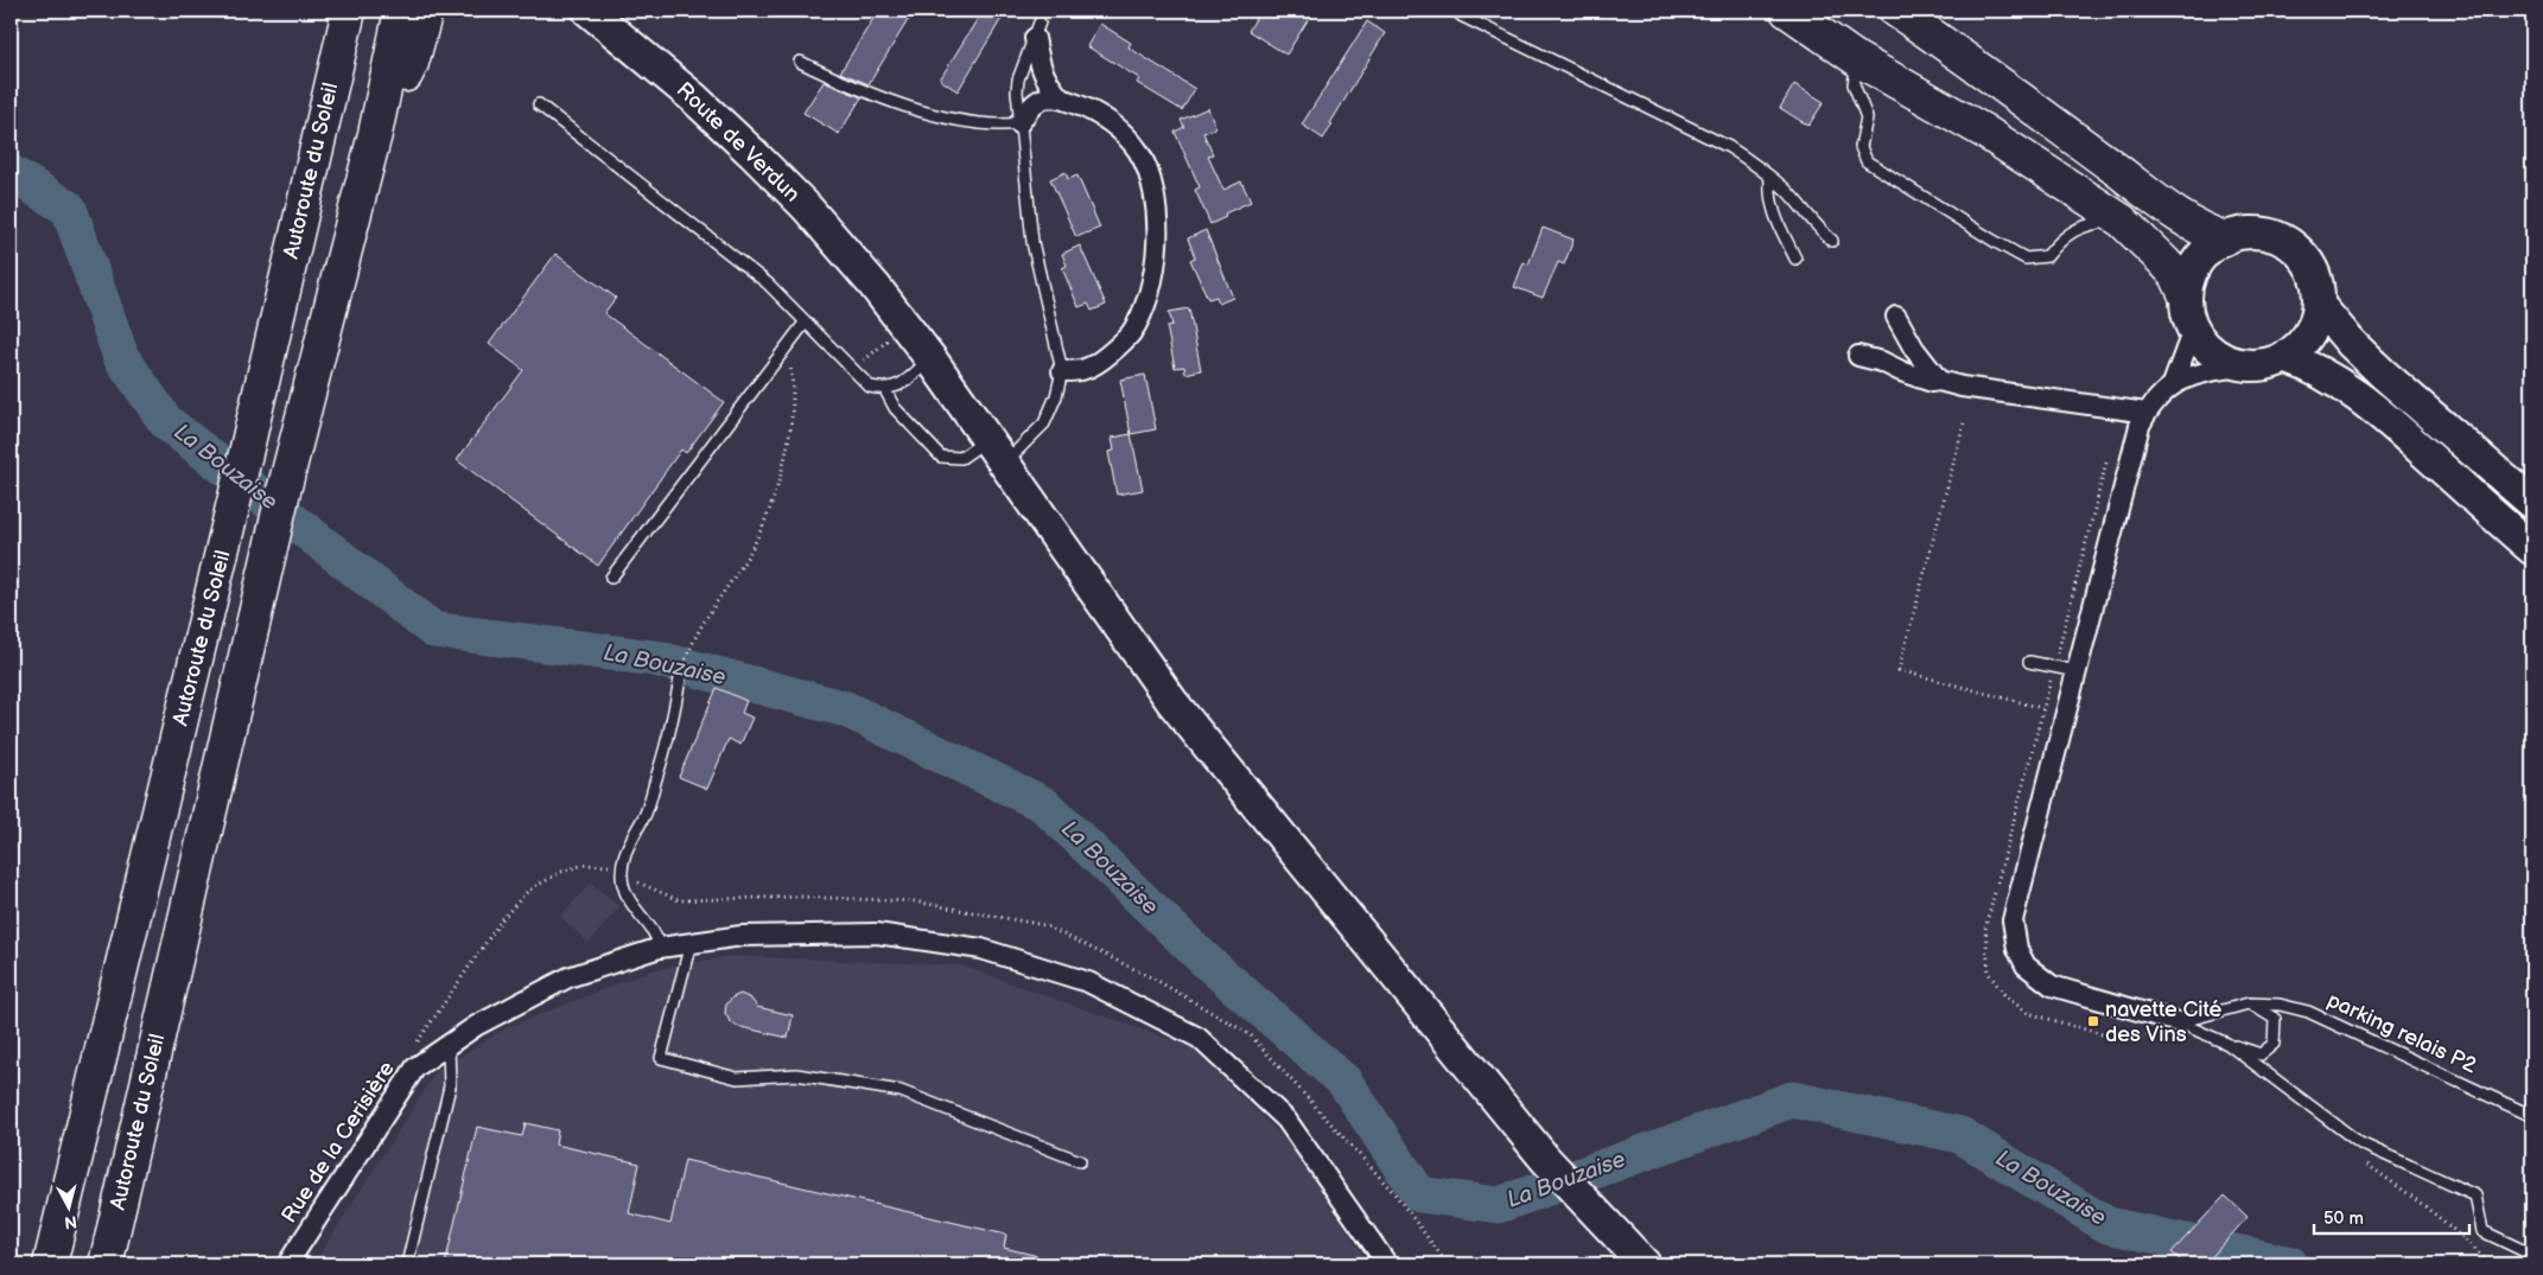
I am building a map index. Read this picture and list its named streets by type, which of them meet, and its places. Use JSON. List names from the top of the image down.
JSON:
{
  "streets": {
    "highway": ["Autoroute du Soleil"],
    "main road": ["Route de Verdun"],
    "street": ["Rue de la Cerisière"],
    "lane": ["parking relais P2"]
  },
  "water": ["La Bouzaise"],
  "places": {
    "transit": ["navette Cité des Vins"]
  },
  "scale_bar": "50 m",
  "north": "bottom"
}
